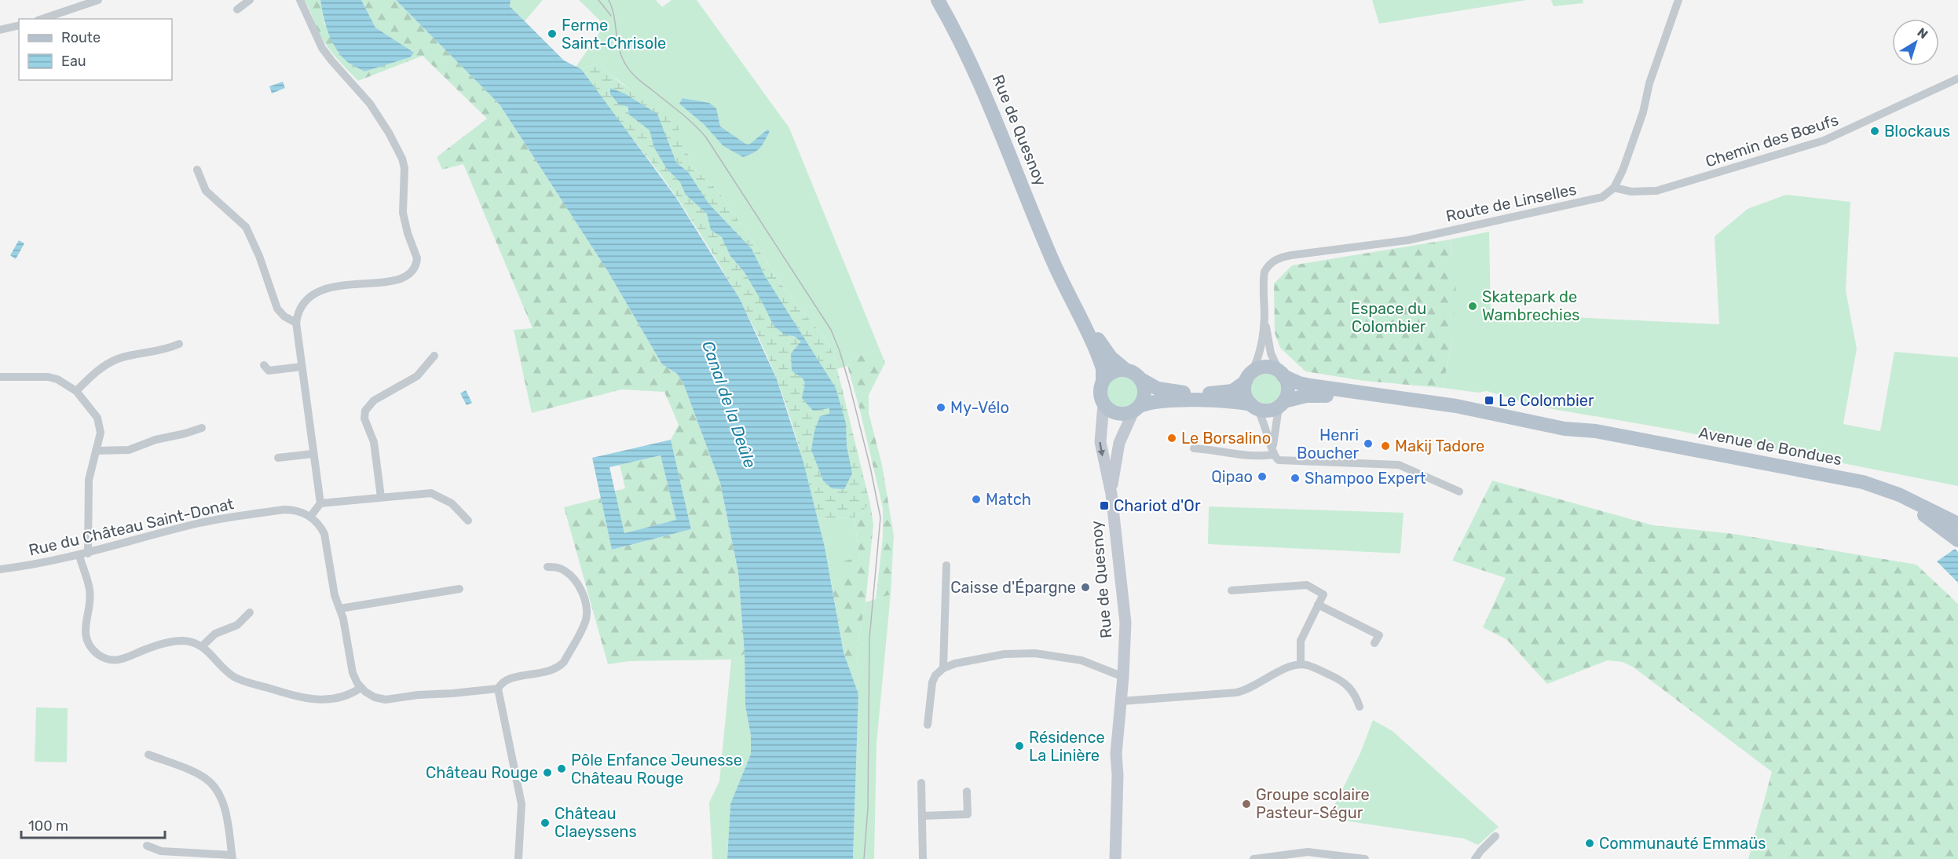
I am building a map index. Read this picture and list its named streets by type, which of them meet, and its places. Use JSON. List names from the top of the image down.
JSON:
{
  "streets": {
    "main road": ["Rue de Quesnoy", "Avenue de Bondues"],
    "street": ["Chemin des Bœufs", "Route de Linselles", "Rue du Château Saint-Donat"]
  },
  "crossings": [
    ["Chemin des Bœufs", "Route de Linselles"],
    ["Route de Linselles", "Avenue de Bondues"]
  ],
  "water": ["Canal de la Deûle"],
  "parks": ["Espace du Colombier"],
  "places": {
    "other": [
      "Ferme Saint-Chrisole",
      "Blockaus",
      "Skatepark de Wambrechies",
      "My-Vélo",
      "Le Borsalino",
      "Henri Boucher",
      "Makij Tadore",
      "Qipao",
      "Shampoo Expert",
      "Match",
      "Caisse d'Épargne",
      "Résidence La Linière",
      "Pôle Enfance Jeunesse Château Rouge",
      "Château Rouge",
      "Groupe scolaire Pasteur-Ségur",
      "Château Claeyssens",
      "Communauté Emmaüs"
    ],
    "transit": ["Le Colombier", "Chariot d'Or"]
  },
  "legend": ["Route", "Eau"],
  "scale_bar": "100 m",
  "north": "top right"
}
